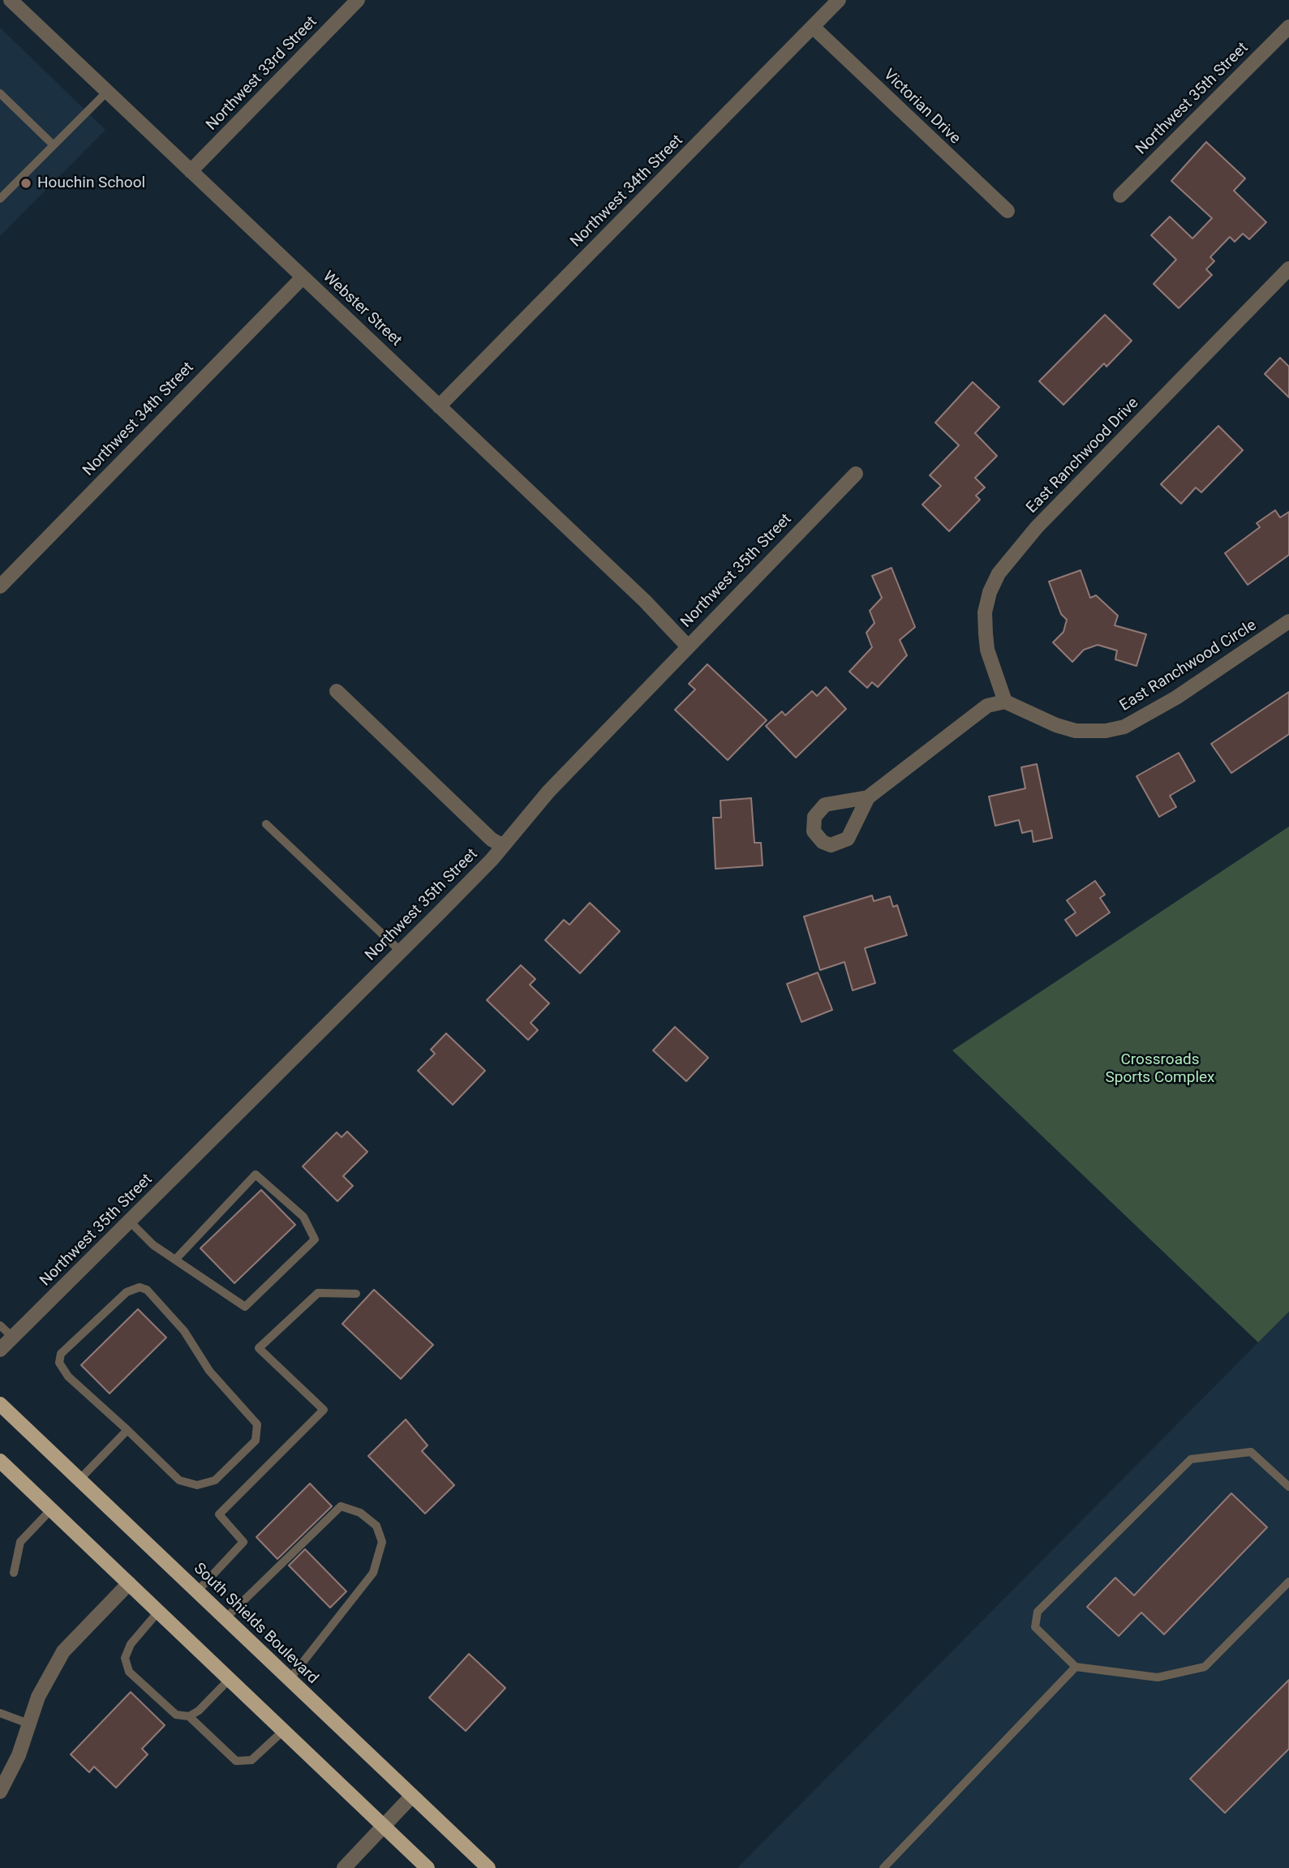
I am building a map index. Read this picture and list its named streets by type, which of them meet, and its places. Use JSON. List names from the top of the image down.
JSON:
{
  "streets": {
    "main road": ["South Shields Boulevard"],
    "street": [
      "Northwest 33rd Street",
      "Northwest 35th Street",
      "Victorian Drive",
      "Northwest 34th Street",
      "Webster Street",
      "East Ranchwood Drive",
      "East Ranchwood Circle"
    ]
  },
  "crossings": [
    ["Northwest 33rd Street", "Webster Street"],
    ["Northwest 35th Street", "Webster Street"],
    ["Victorian Drive", "Northwest 34th Street"],
    ["Northwest 34th Street", "Webster Street"],
    ["East Ranchwood Drive", "East Ranchwood Circle"]
  ],
  "parks": ["Crossroads Sports Complex"],
  "places": ["Houchin School"]
}
